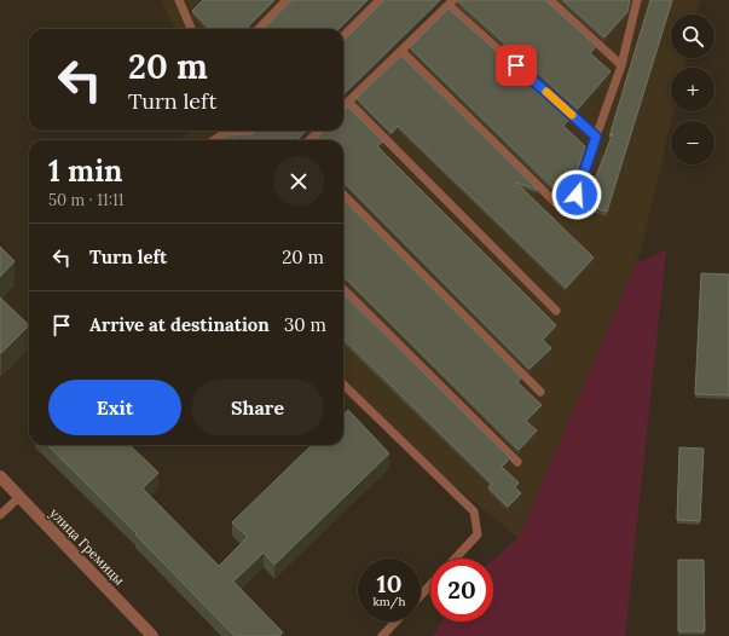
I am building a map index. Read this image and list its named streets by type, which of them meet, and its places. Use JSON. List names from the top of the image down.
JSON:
{
  "streets": {
    "street": ["улица Гремицы"]
  },
  "page": {
    "map_buttons": ["+", "−"],
    "turn": ["20 m", "Turn left"],
    "heading": ["1 min", "50 m · 11:11"],
    "list": [
      {
        "name": "Turn left",
        "value": "20 m"
      },
      {
        "name": "Arrive at destination",
        "value": "30 m"
      }
    ],
    "buttons": ["Exit", "Share"],
    "speed": "10 km/h",
    "limit": "20"
  }
}
